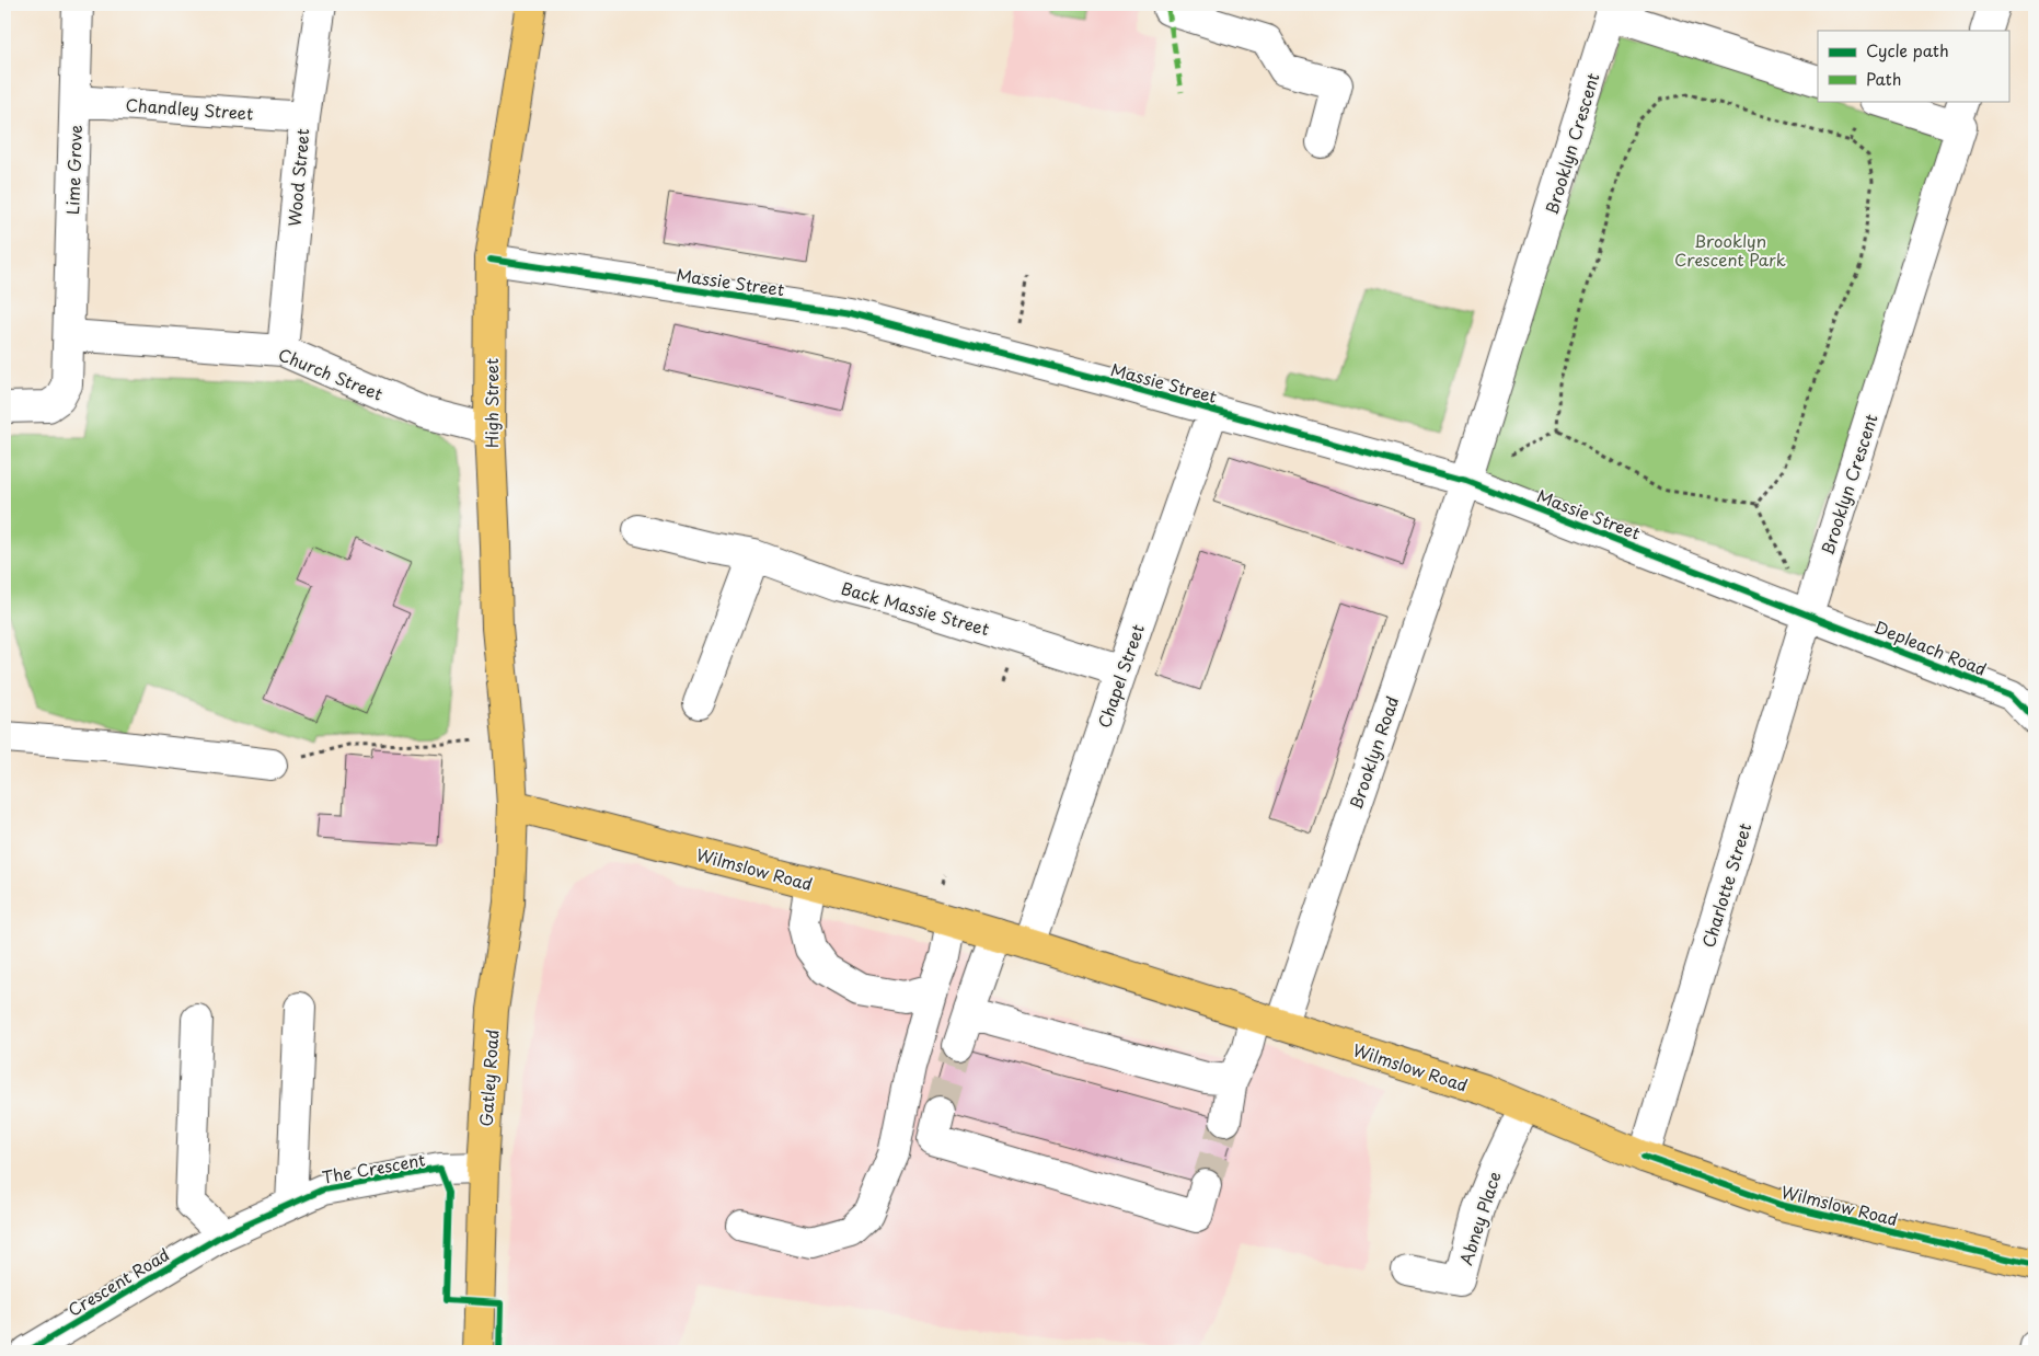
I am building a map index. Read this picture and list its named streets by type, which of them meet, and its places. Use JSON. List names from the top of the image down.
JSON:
{
  "streets": {
    "main road": ["High Street", "Wilmslow Road", "Gatley Road"],
    "street": [
      "Chandley Street",
      "Brooklyn Crescent",
      "Lime Grove",
      "Wood Street",
      "Massie Street",
      "Church Street",
      "Back Massie Street",
      "Depleach Road",
      "Chapel Street",
      "Brooklyn Road",
      "Charlotte Street",
      "The Crescent",
      "Abney Place",
      "Crescent Road"
    ]
  },
  "crossings": [
    ["Chandley Street", "Lime Grove"],
    ["Chandley Street", "Wood Street"],
    ["Brooklyn Crescent", "Massie Street"],
    ["Brooklyn Crescent", "Depleach Road"],
    ["Brooklyn Crescent", "Brooklyn Road"],
    ["Brooklyn Crescent", "Charlotte Street"],
    ["Lime Grove", "Church Street"],
    ["Wood Street", "Church Street"],
    ["Massie Street", "High Street"],
    ["Massie Street", "Depleach Road"],
    ["Massie Street", "Chapel Street"],
    ["Massie Street", "Brooklyn Road"],
    ["Massie Street", "Charlotte Street"],
    ["Church Street", "High Street"],
    ["High Street", "Wilmslow Road"],
    ["High Street", "Gatley Road"],
    ["Back Massie Street", "Chapel Street"],
    ["Depleach Road", "Charlotte Street"],
    ["Chapel Street", "Wilmslow Road"],
    ["Brooklyn Road", "Wilmslow Road"],
    ["Wilmslow Road", "Charlotte Street"],
    ["Wilmslow Road", "Gatley Road"],
    ["Wilmslow Road", "Abney Place"],
    ["Gatley Road", "The Crescent"],
    ["The Crescent", "Crescent Road"]
  ],
  "parks": ["Brooklyn Crescent Park"],
  "legend": ["Cycle path", "Path"]
}
